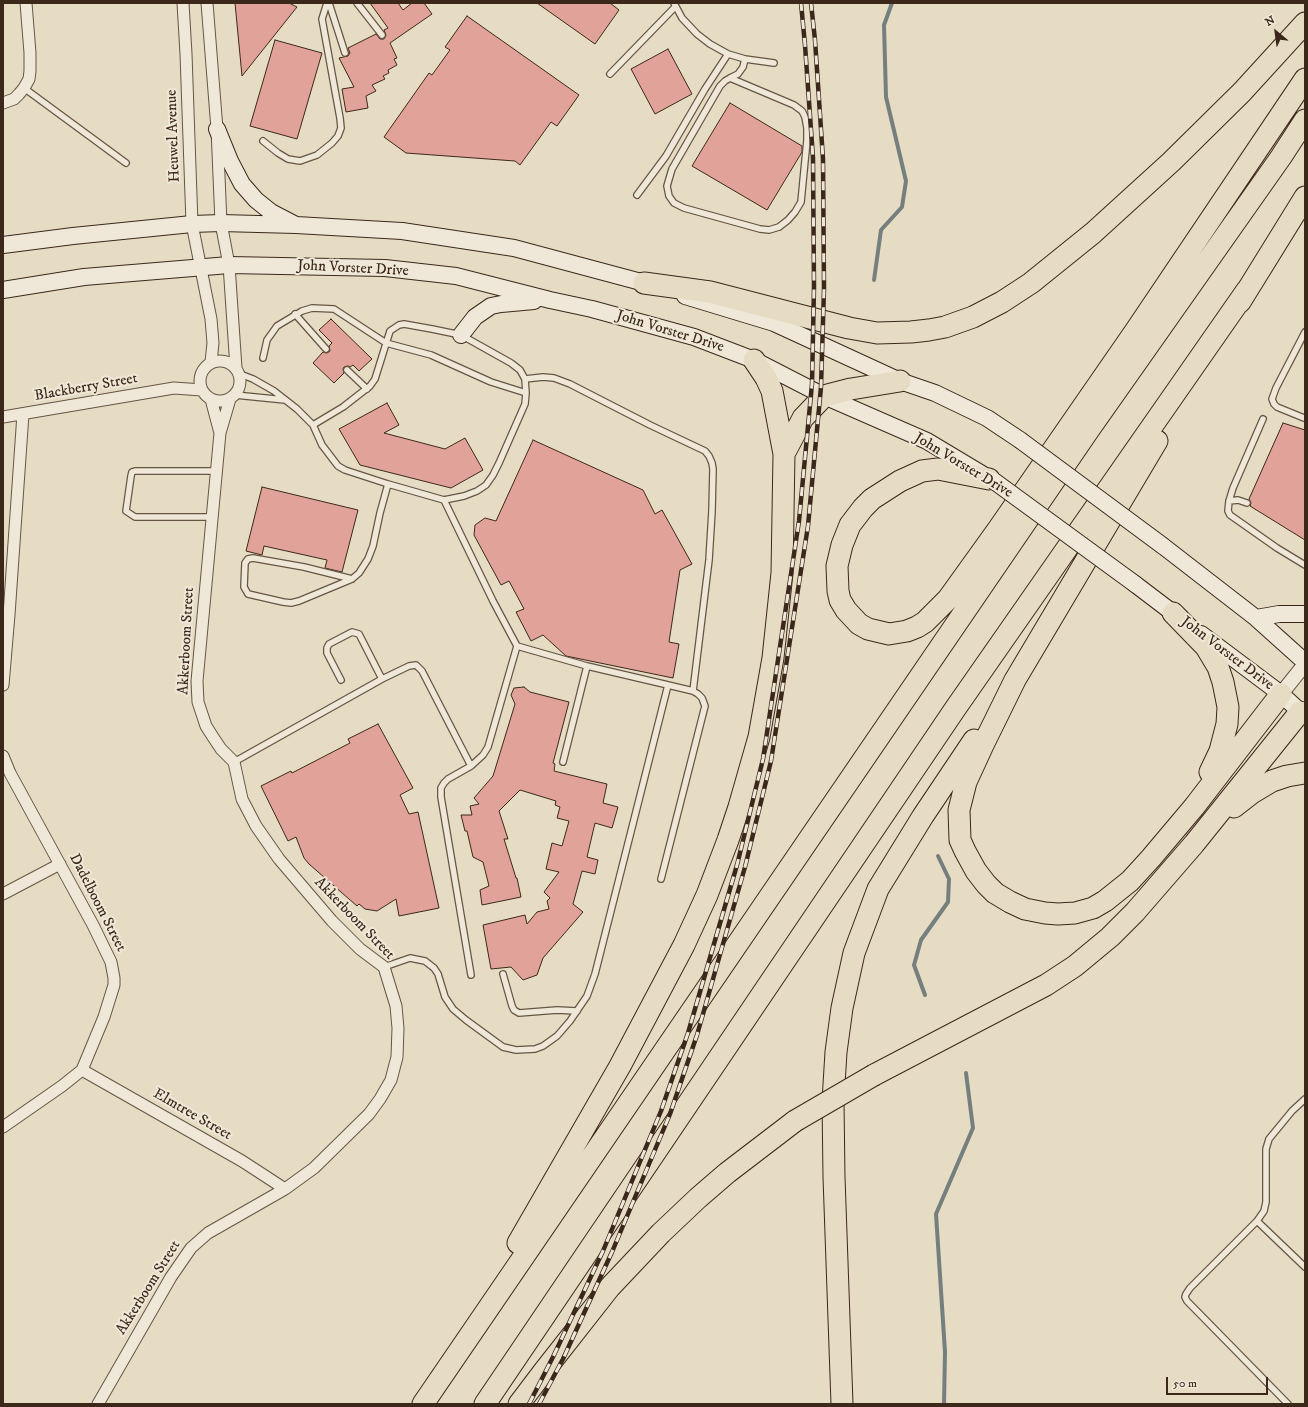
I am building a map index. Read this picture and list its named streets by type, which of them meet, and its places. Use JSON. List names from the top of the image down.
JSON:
{
  "streets": {
    "main road": ["John Vorster Drive"],
    "street": [
      "Heuwel Avenue",
      "Blackberry Street",
      "Akkerboom Street",
      "Dadelboom Street",
      "Elmtree Street"
    ]
  },
  "crossings": [
    ["Heuwel Avenue", "John Vorster Drive"],
    ["Blackberry Street", "Akkerboom Street"],
    ["Akkerboom Street", "Elmtree Street"],
    ["Dadelboom Street", "Elmtree Street"]
  ],
  "scale_bar": "50 m",
  "north": "top left"
}
